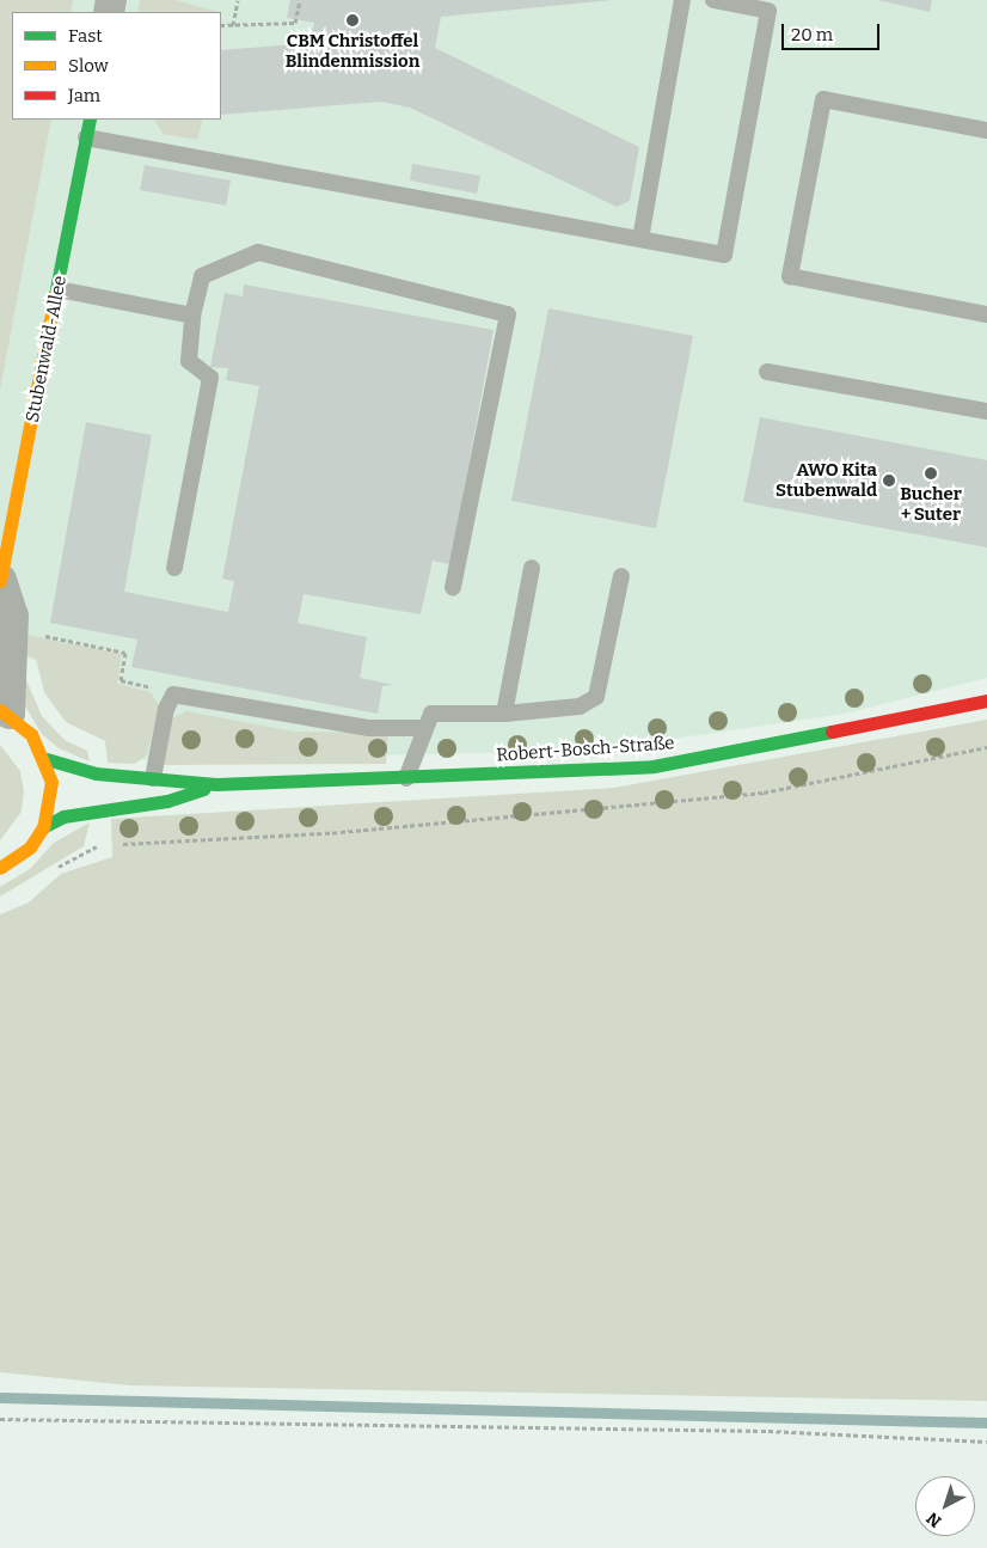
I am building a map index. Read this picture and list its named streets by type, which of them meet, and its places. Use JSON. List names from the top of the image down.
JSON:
{
  "streets": {
    "street": ["Stubenwald-Allee", "Robert-Bosch-Straße"]
  },
  "crossings": [
    ["Stubenwald-Allee", "Robert-Bosch-Straße"]
  ],
  "places": ["CBM Christoffel Blindenmission", "Bucher + Suter", "AWO Kita Stubenwald"],
  "legend": ["Fast", "Slow", "Jam"],
  "scale_bar": "20 m",
  "north": "bottom left"
}
